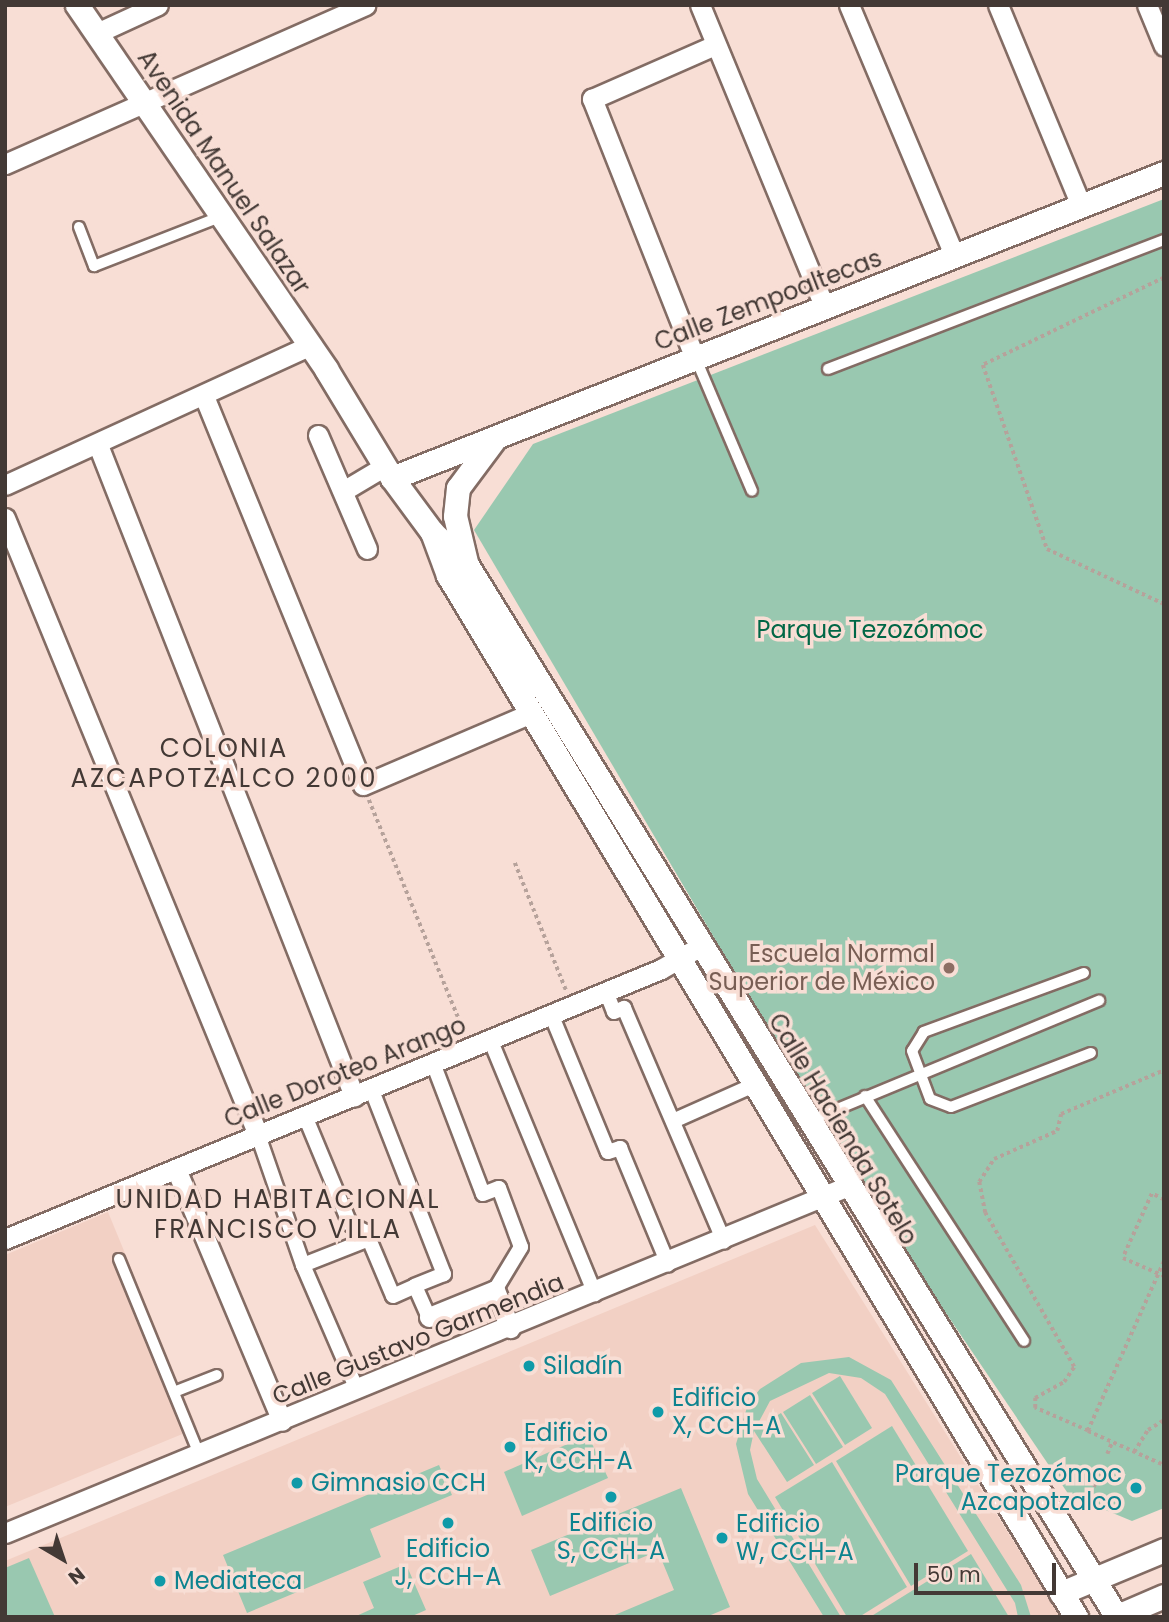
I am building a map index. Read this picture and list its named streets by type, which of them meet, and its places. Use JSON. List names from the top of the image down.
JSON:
{
  "streets": {
    "street": [
      "Avenida Manuel Salazar",
      "Calle Zempoaltecas",
      "Calle Doroteo Arango",
      "Calle Hacienda Sotelo",
      "Calle Gustavo Garmendia"
    ]
  },
  "crossings": [
    ["Avenida Manuel Salazar", "Calle Hacienda Sotelo"],
    ["Calle Zempoaltecas", "Calle Hacienda Sotelo"],
    ["Calle Doroteo Arango", "Calle Hacienda Sotelo"],
    ["Calle Hacienda Sotelo", "Calle Gustavo Garmendia"]
  ],
  "districts": ["COLONIA AZCAPOTZALCO 2000", "UNIDAD HABITACIONAL FRANCISCO VILLA"],
  "parks": ["Parque Tezozómoc"],
  "places": [
    "Escuela Normal Superior de México",
    "Siladín",
    "Edificio X, CCH-A",
    "Edificio K, CCH-A",
    "Gimnasio CCH",
    "Parque Tezozómoc Azcapotzalco",
    "Edificio S, CCH-A",
    "Edificio J, CCH-A",
    "Edificio W, CCH-A",
    "Mediateca"
  ],
  "scale_bar": "50 m",
  "north": "bottom right"
}
